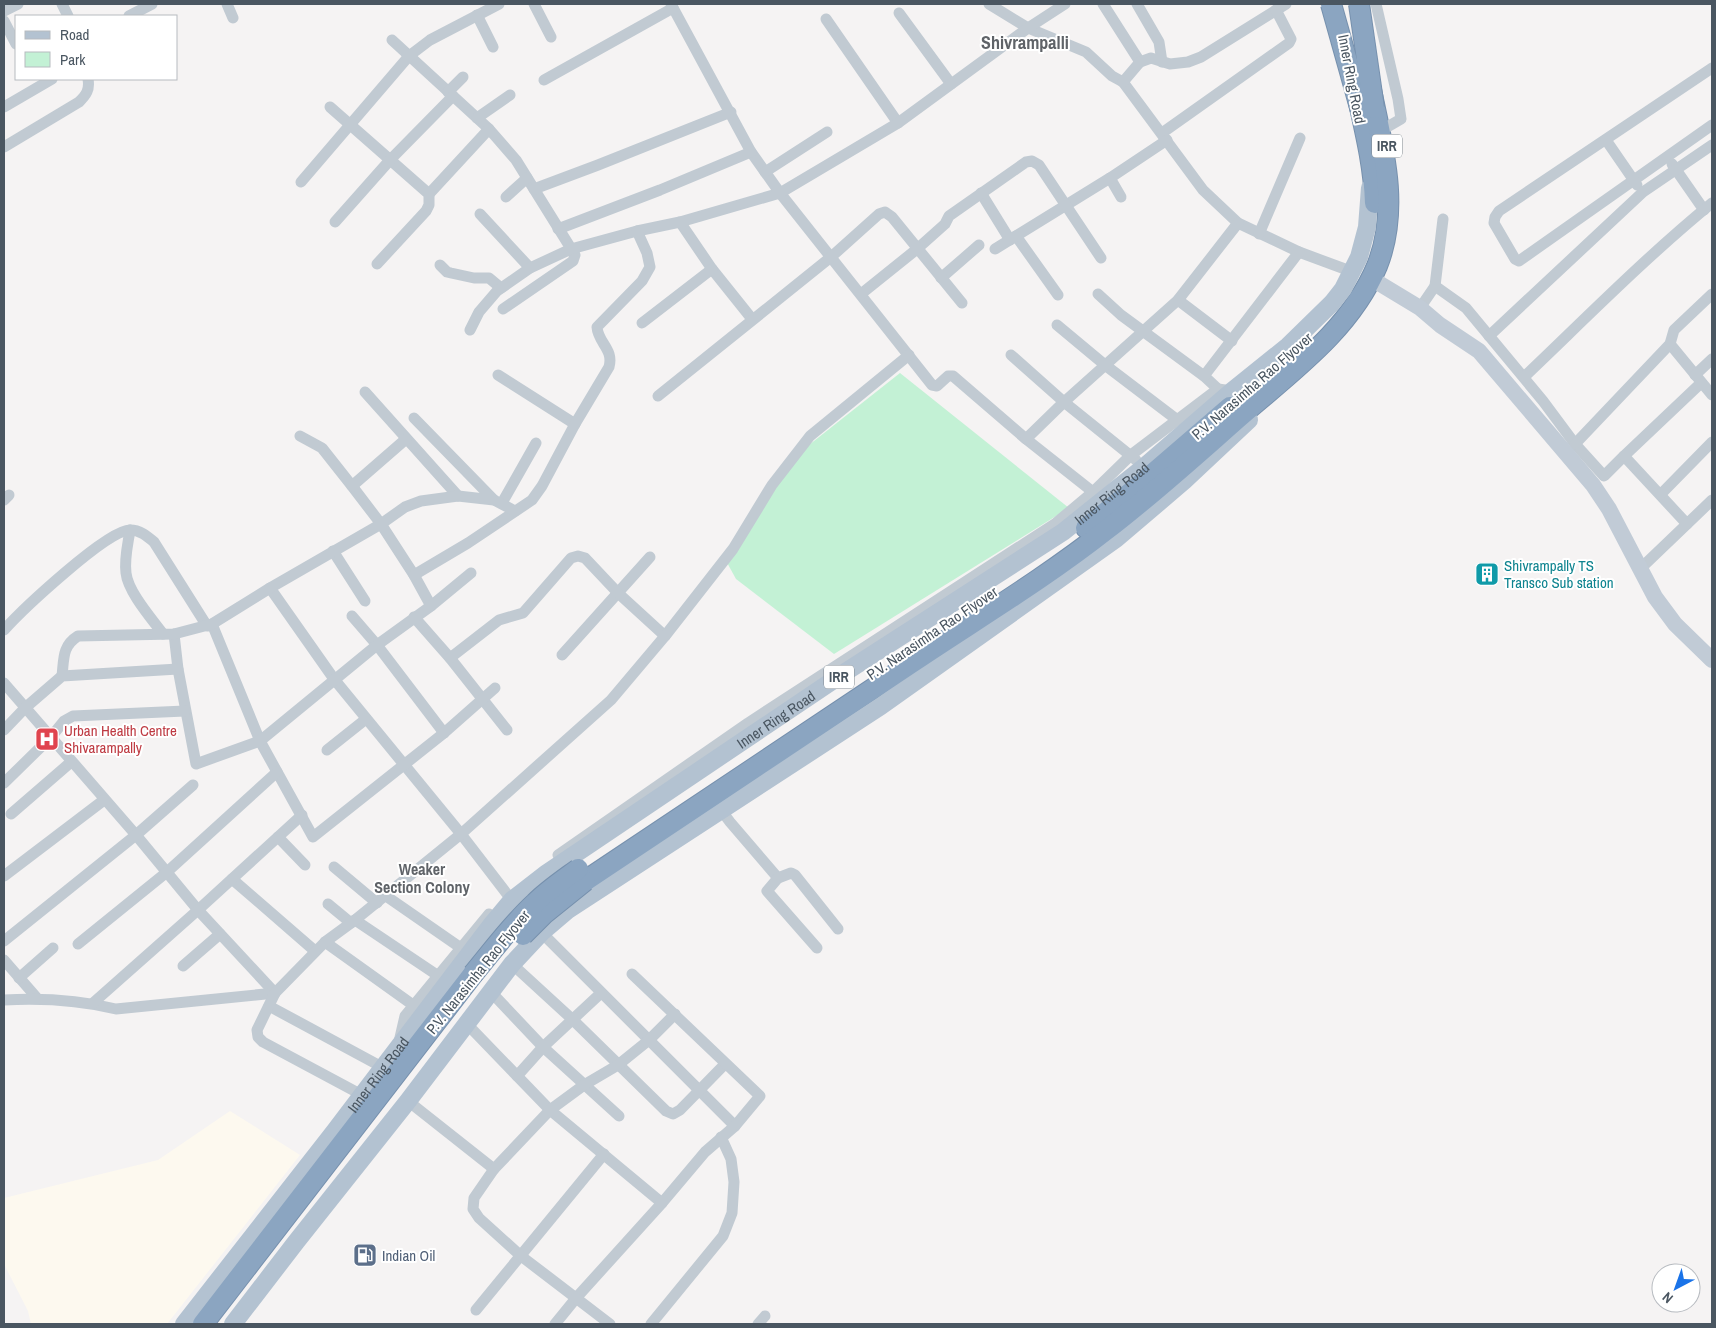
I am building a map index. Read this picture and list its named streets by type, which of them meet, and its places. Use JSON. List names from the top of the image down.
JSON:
{
  "streets": {
    "highway": ["P.V. Narasimha Rao Flyover"],
    "main road": ["Inner Ring Road", "IRR"]
  },
  "crossings": [
    ["Inner Ring Road", "P.V. Narasimha Rao Flyover"]
  ],
  "districts": ["Shivrampalli", "Weaker Section Colony"],
  "places": {
    "building": ["Shivrampally TS Transco Sub station"],
    "hospital": ["Urban Health Centre Shivarampally"],
    "fuel station": ["Indian Oil"]
  },
  "legend": ["Road", "Park"],
  "north": "bottom left"
}
